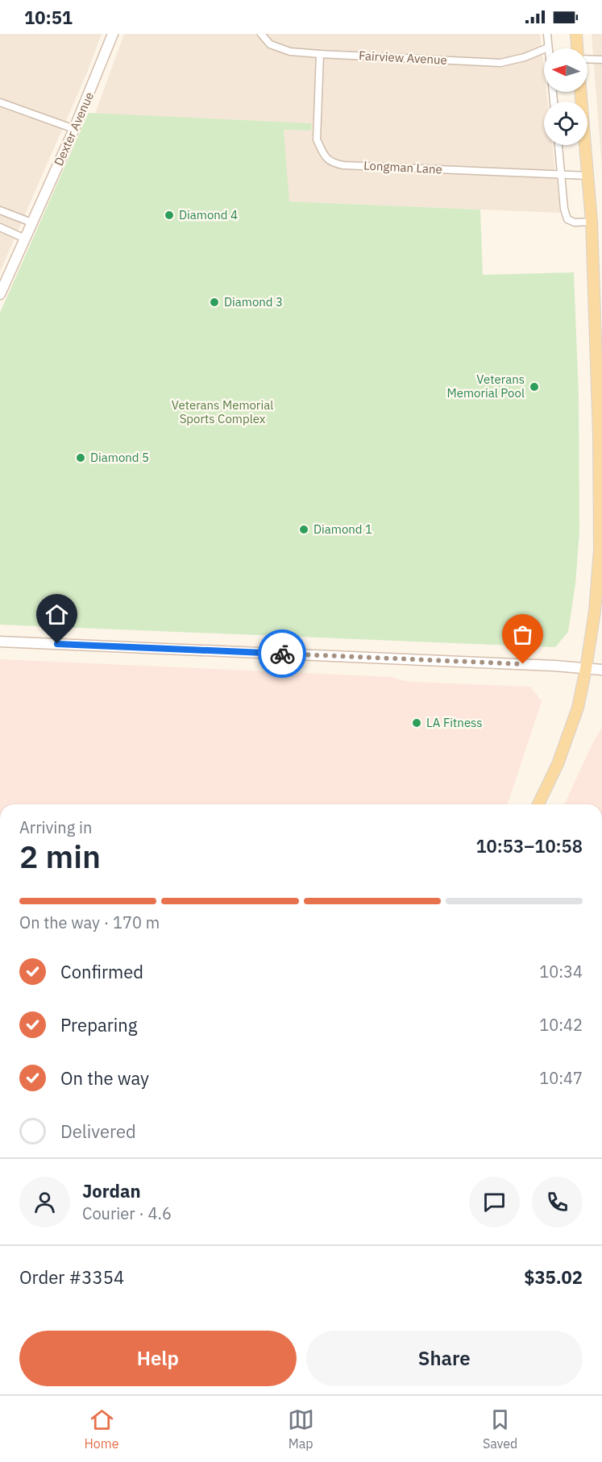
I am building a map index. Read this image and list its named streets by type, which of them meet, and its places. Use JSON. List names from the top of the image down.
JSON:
{
  "streets": {
    "main road": ["Dexter Avenue"],
    "street": ["Fairview Avenue", "Longman Lane"]
  },
  "crossings": [
    ["Fairview Avenue", "Longman Lane"]
  ],
  "parks": ["Veterans Memorial Sports Complex"],
  "places": [
    "Diamond 4",
    "Diamond 3",
    "Veterans Memorial Pool",
    "Diamond 5",
    "Diamond 1",
    "LA Fitness"
  ],
  "north": "left",
  "page": {
    "status": "10:51",
    "heading": ["2 min", "Arriving in", "10:53–10:58"],
    "panel": [
      "Jordan",
      "Courier · 4.6",
      "Order #3354",
      "$35.02"
    ],
    "bar": "On the way · 170 m",
    "list": [
      ["Confirmed", "10:34"],
      ["Preparing", "10:42"],
      ["On the way", "10:47"],
      "Delivered"
    ],
    "buttons": ["Help", "Share"],
    "tabs": ["Home", "Map", "Saved"]
  }
}
